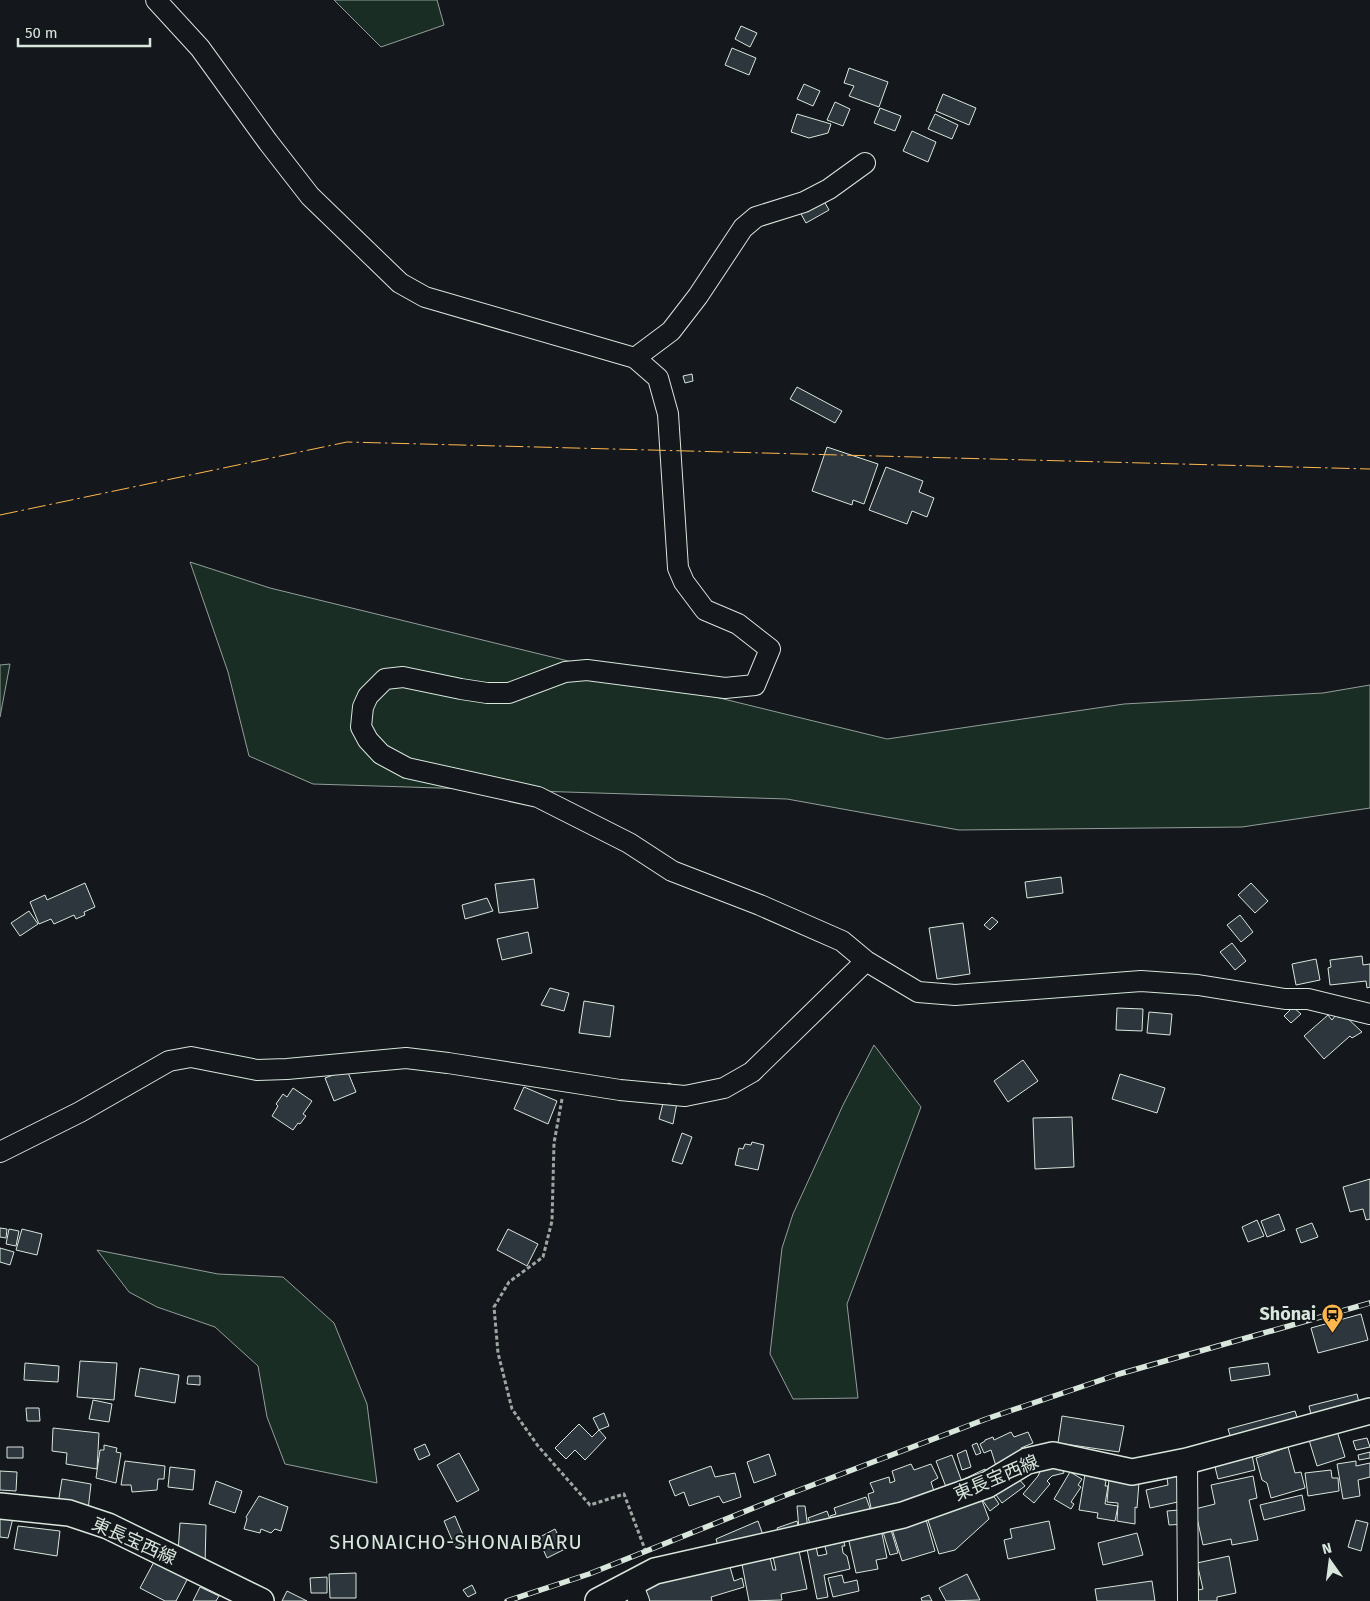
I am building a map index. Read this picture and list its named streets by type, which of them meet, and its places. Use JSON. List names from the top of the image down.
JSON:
{
  "streets": {
    "main road": ["東長宝西線"]
  },
  "districts": ["SHONAICHO-SHONAIBARU"],
  "places": {
    "station": ["Shōnai"]
  },
  "scale_bar": "50 m",
  "north": "top"
}
